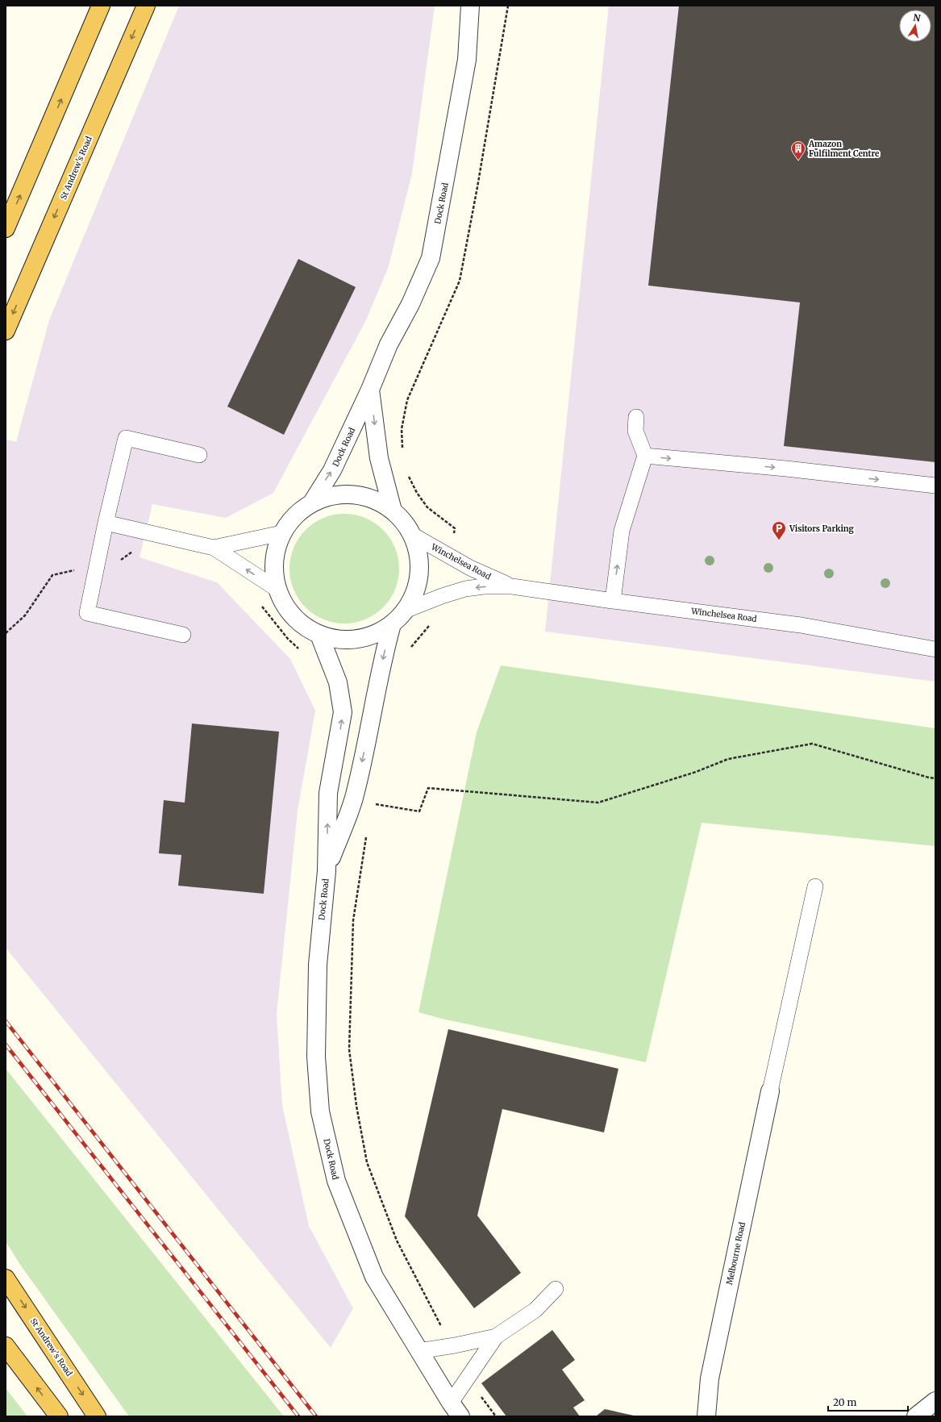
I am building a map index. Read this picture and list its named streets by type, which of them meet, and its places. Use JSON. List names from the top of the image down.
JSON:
{
  "streets": {
    "highway": ["St Andrew's Road"],
    "street": ["Dock Road", "Melbourne Road"],
    "lane": ["Winchelsea Road"]
  },
  "crossings": [
    ["Dock Road", "Winchelsea Road"]
  ],
  "places": {
    "building": ["Amazon Fulfilment Centre"],
    "parking": ["Visitors Parking"]
  },
  "scale_bar": "20 m",
  "north": "top"
}
